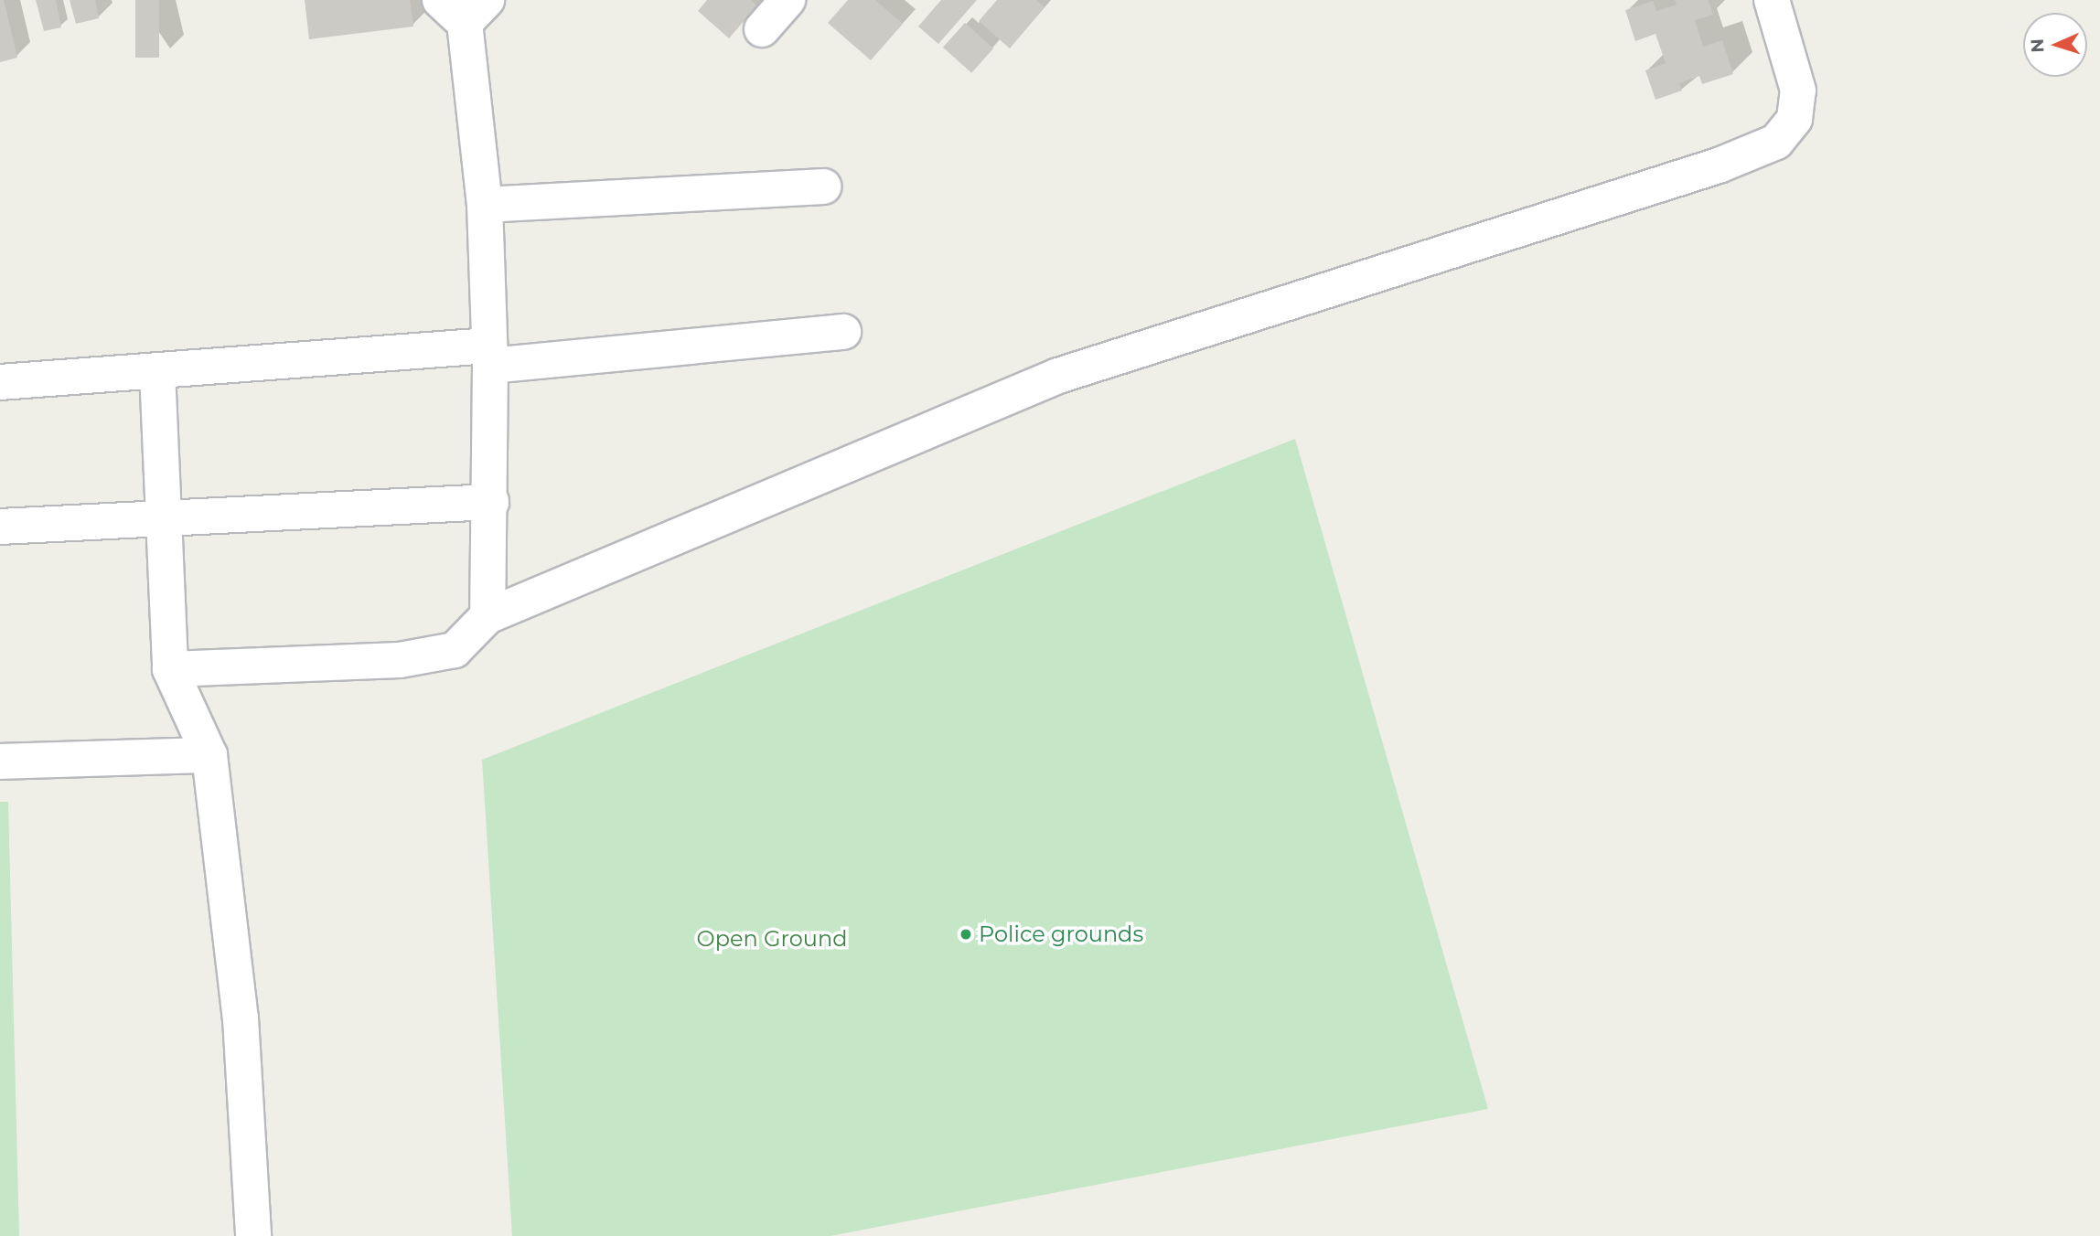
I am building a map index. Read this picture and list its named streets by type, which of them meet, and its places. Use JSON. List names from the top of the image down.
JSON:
{
  "parks": ["Open Ground"],
  "places": ["Police grounds"],
  "north": "left"
}
